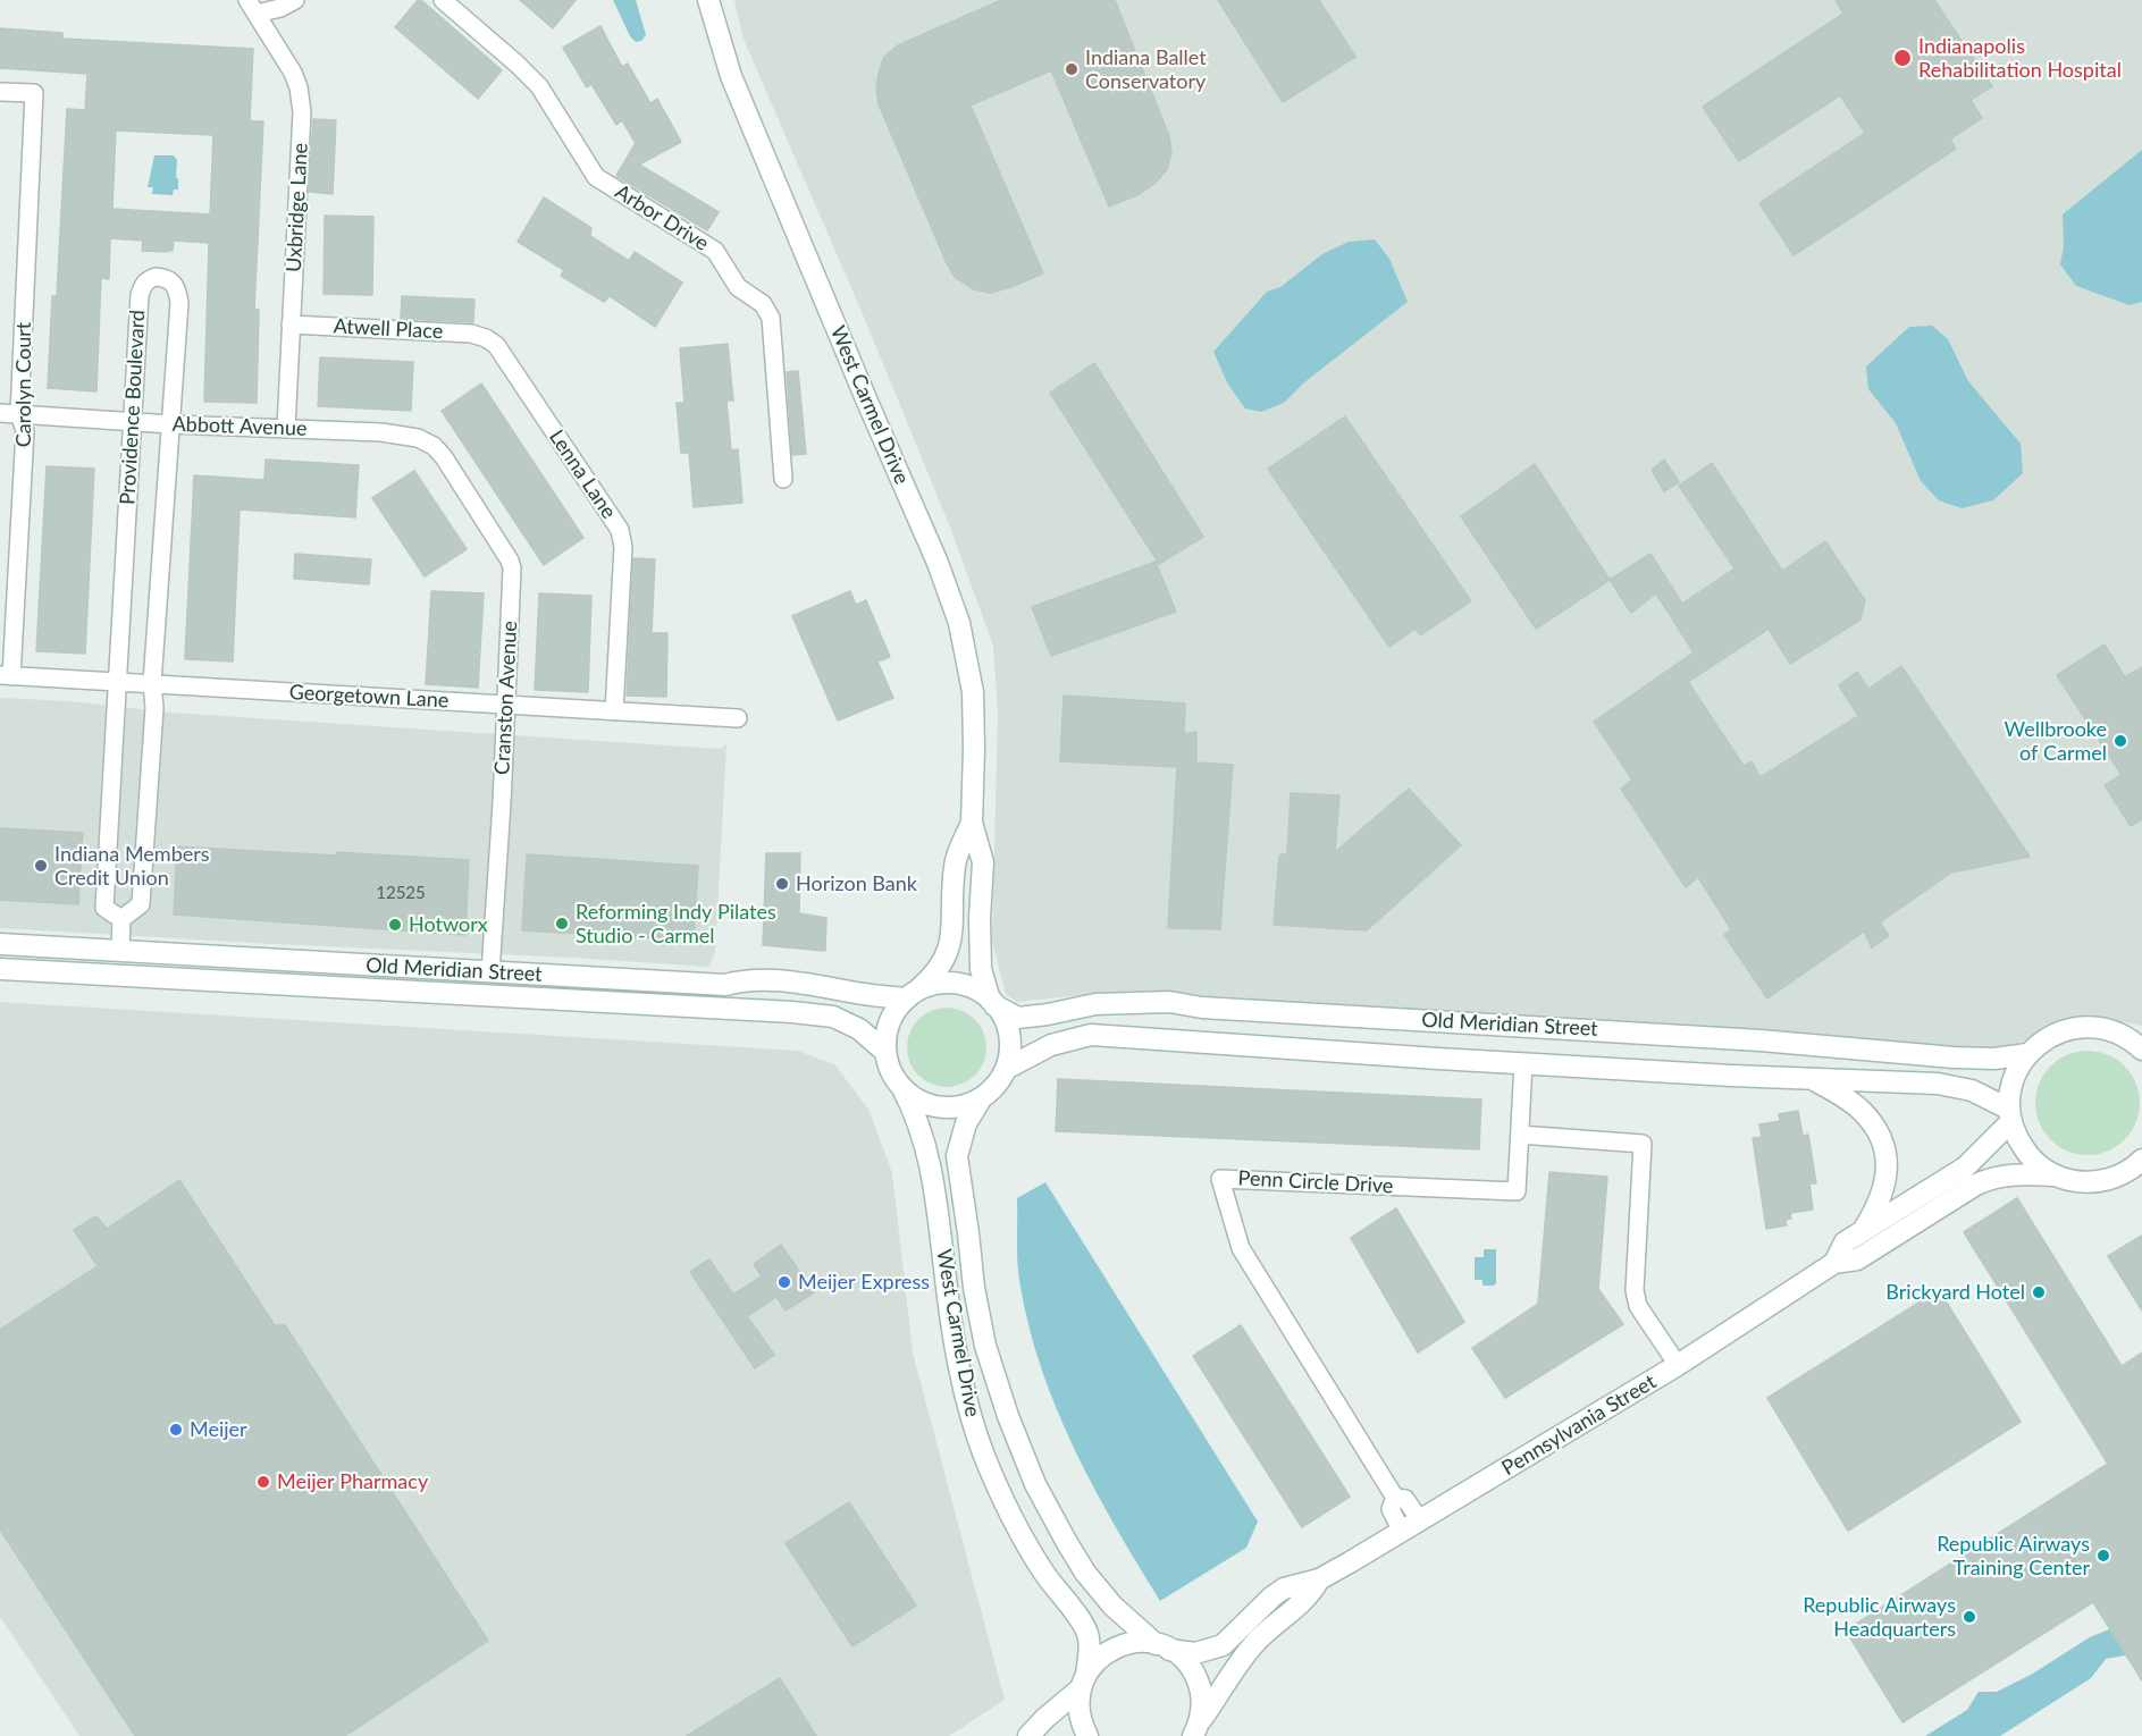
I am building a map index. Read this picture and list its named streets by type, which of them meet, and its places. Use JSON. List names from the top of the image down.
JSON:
{
  "streets": {
    "main road": ["West Carmel Drive", "Old Meridian Street", "Pennsylvania Street"],
    "street": [
      "Uxbridge Lane",
      "Arbor Drive",
      "Atwell Place",
      "Carolyn Court",
      "Providence Boulevard",
      "Abbott Avenue",
      "Lenna Lane",
      "Georgetown Lane",
      "Cranston Avenue",
      "Penn Circle Drive"
    ]
  },
  "crossings": [
    ["Uxbridge Lane", "Atwell Place"],
    ["Uxbridge Lane", "Abbott Avenue"],
    ["Atwell Place", "Lenna Lane"],
    ["Carolyn Court", "Abbott Avenue"],
    ["Carolyn Court", "Georgetown Lane"],
    ["West Carmel Drive", "Old Meridian Street"],
    ["West Carmel Drive", "Pennsylvania Street"],
    ["Providence Boulevard", "Abbott Avenue"],
    ["Providence Boulevard", "Georgetown Lane"],
    ["Abbott Avenue", "Cranston Avenue"],
    ["Lenna Lane", "Georgetown Lane"],
    ["Georgetown Lane", "Cranston Avenue"],
    ["Cranston Avenue", "Old Meridian Street"],
    ["Old Meridian Street", "Penn Circle Drive"],
    ["Old Meridian Street", "Pennsylvania Street"],
    ["Penn Circle Drive", "Pennsylvania Street"]
  ],
  "places": [
    "Indianapolis Rehabilitation Hospital",
    "Indiana Ballet Conservatory",
    "Wellbrooke of Carmel",
    "Indiana Members Credit Union",
    "Horizon Bank",
    "Reforming Indy Pilates Studio - Carmel",
    "Hotworx",
    "Meijer Express",
    "Brickyard Hotel",
    "Meijer",
    "Meijer Pharmacy",
    "Republic Airways Training Center",
    "Republic Airways Headquarters"
  ],
  "house_numbers": ["12525"]
}
